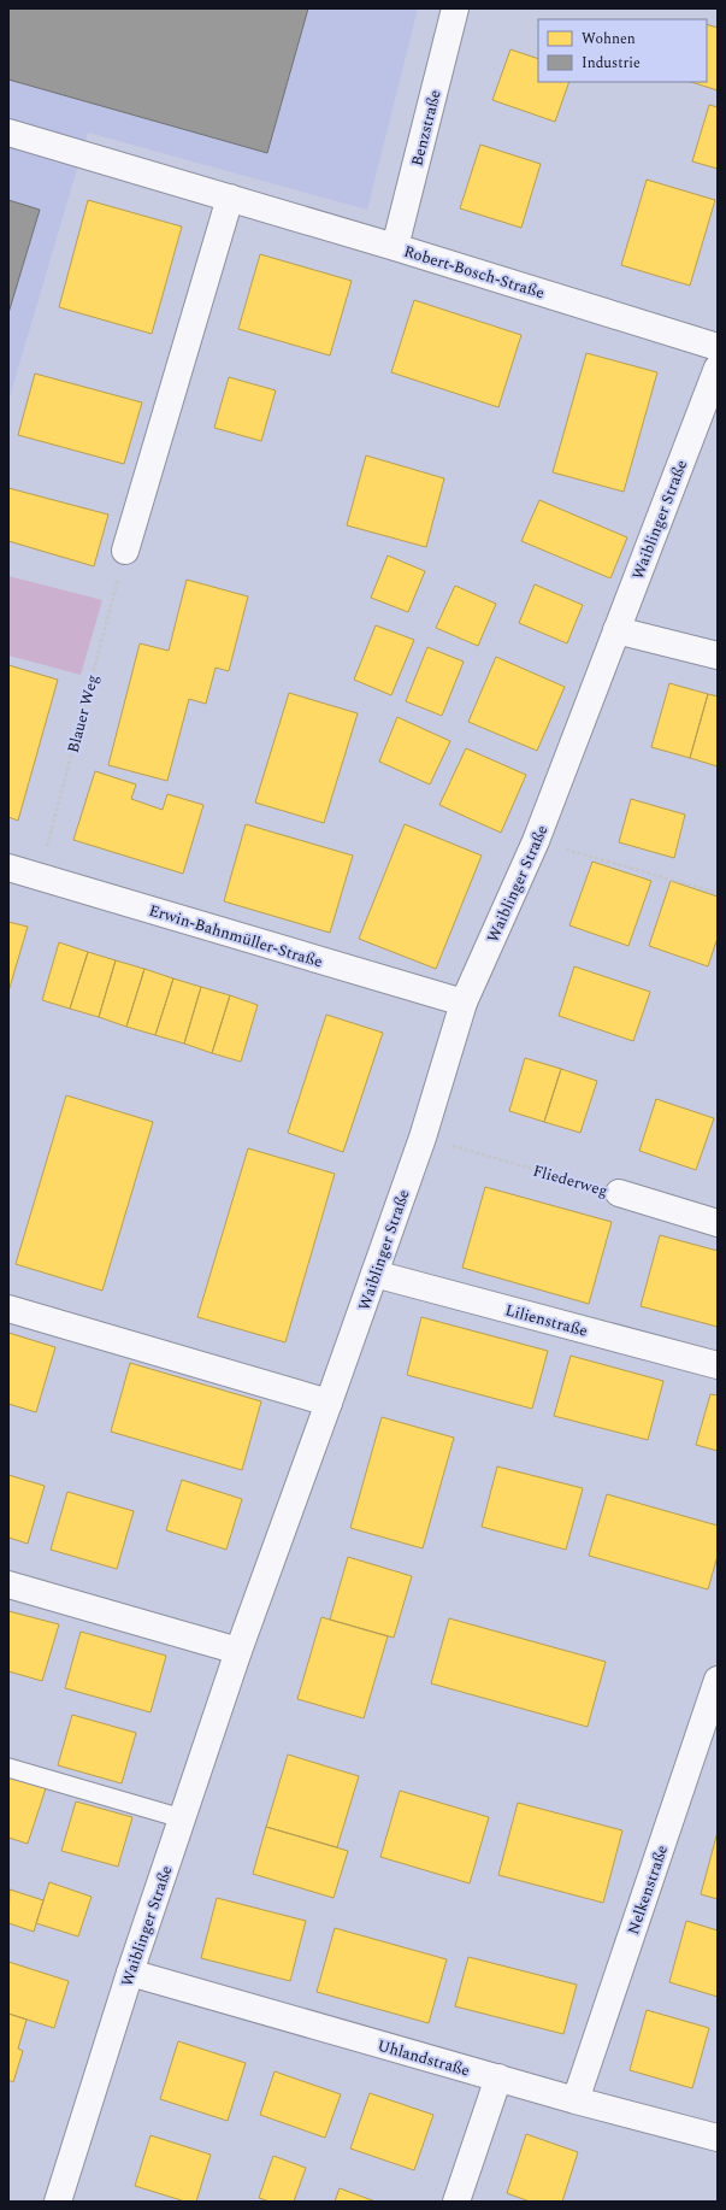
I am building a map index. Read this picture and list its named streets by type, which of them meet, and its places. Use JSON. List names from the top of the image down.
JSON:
{
  "streets": {
    "street": [
      "Benzstraße",
      "Robert-Bosch-Straße",
      "Waiblinger Straße",
      "Erwin-Bahnmüller-Straße",
      "Fliederweg",
      "Lilienstraße",
      "Nelkenstraße",
      "Uhlandstraße"
    ],
    "path": ["Blauer Weg"]
  },
  "crossings": [
    ["Benzstraße", "Robert-Bosch-Straße"],
    ["Waiblinger Straße", "Erwin-Bahnmüller-Straße"],
    ["Waiblinger Straße", "Fliederweg"],
    ["Waiblinger Straße", "Lilienstraße"],
    ["Waiblinger Straße", "Uhlandstraße"],
    ["Blauer Weg", "Erwin-Bahnmüller-Straße"],
    ["Nelkenstraße", "Uhlandstraße"]
  ],
  "legend": ["Wohnen", "Industrie"]
}
